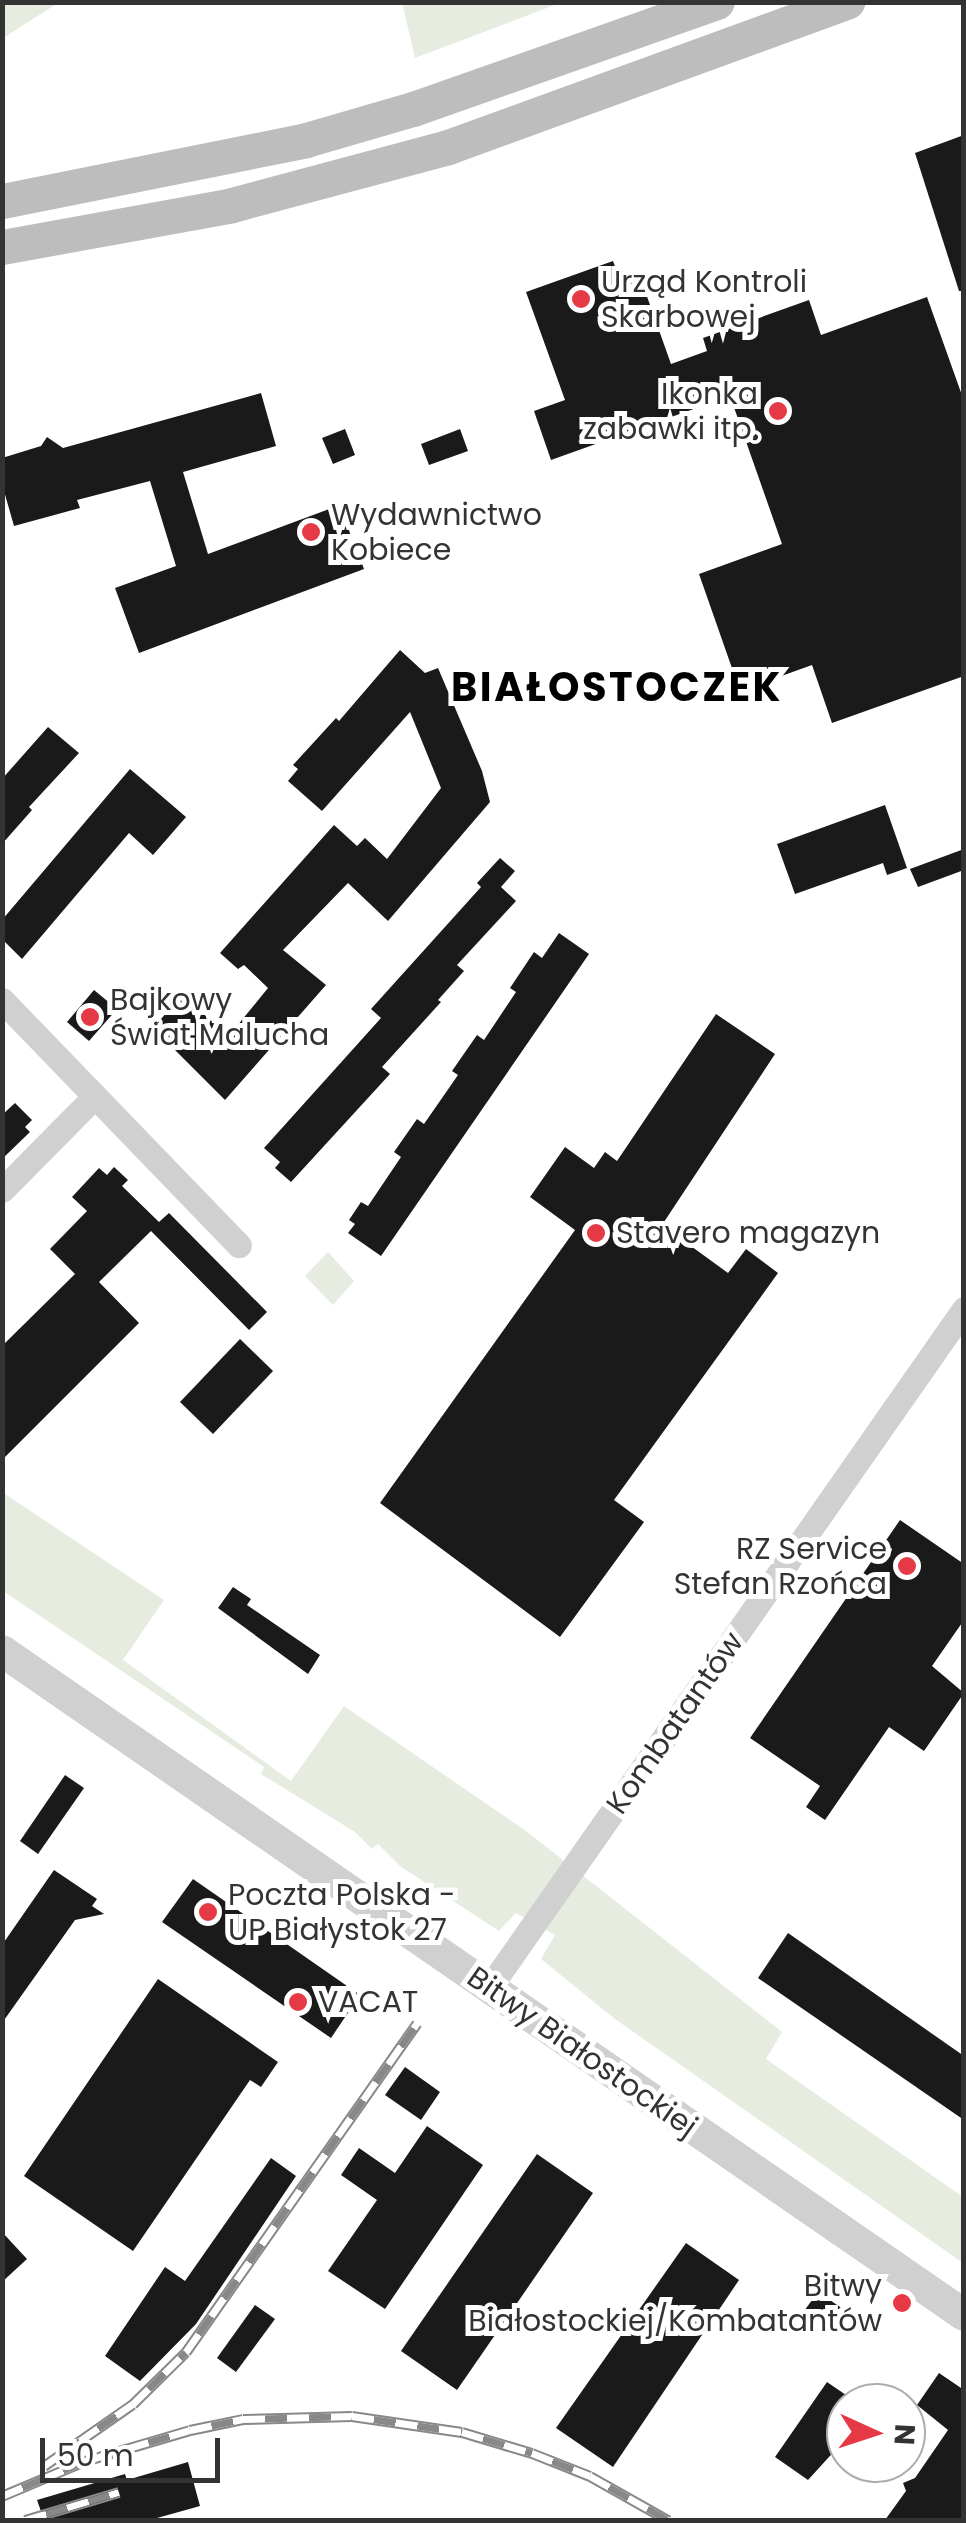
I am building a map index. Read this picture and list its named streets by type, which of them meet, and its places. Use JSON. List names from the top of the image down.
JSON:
{
  "streets": {
    "street": ["Kombatantów", "Bitwy Białostockiej"]
  },
  "crossings": [
    ["Kombatantów", "Bitwy Białostockiej"]
  ],
  "districts": ["BIAŁOSTOCZEK"],
  "places": [
    "Urząd Kontroli Skarbowej",
    "Ikonka zabawki itp.",
    "Wydawnictwo Kobiece",
    "Bajkowy Świat Malucha",
    "Stavero magazyn",
    "RZ Service Stefan Rzońca",
    "Poczta Polska - UP Białystok 27",
    "VACAT",
    "Bitwy Białostockiej/Kombatantów"
  ],
  "scale_bar": "50 m",
  "north": "right"
}
